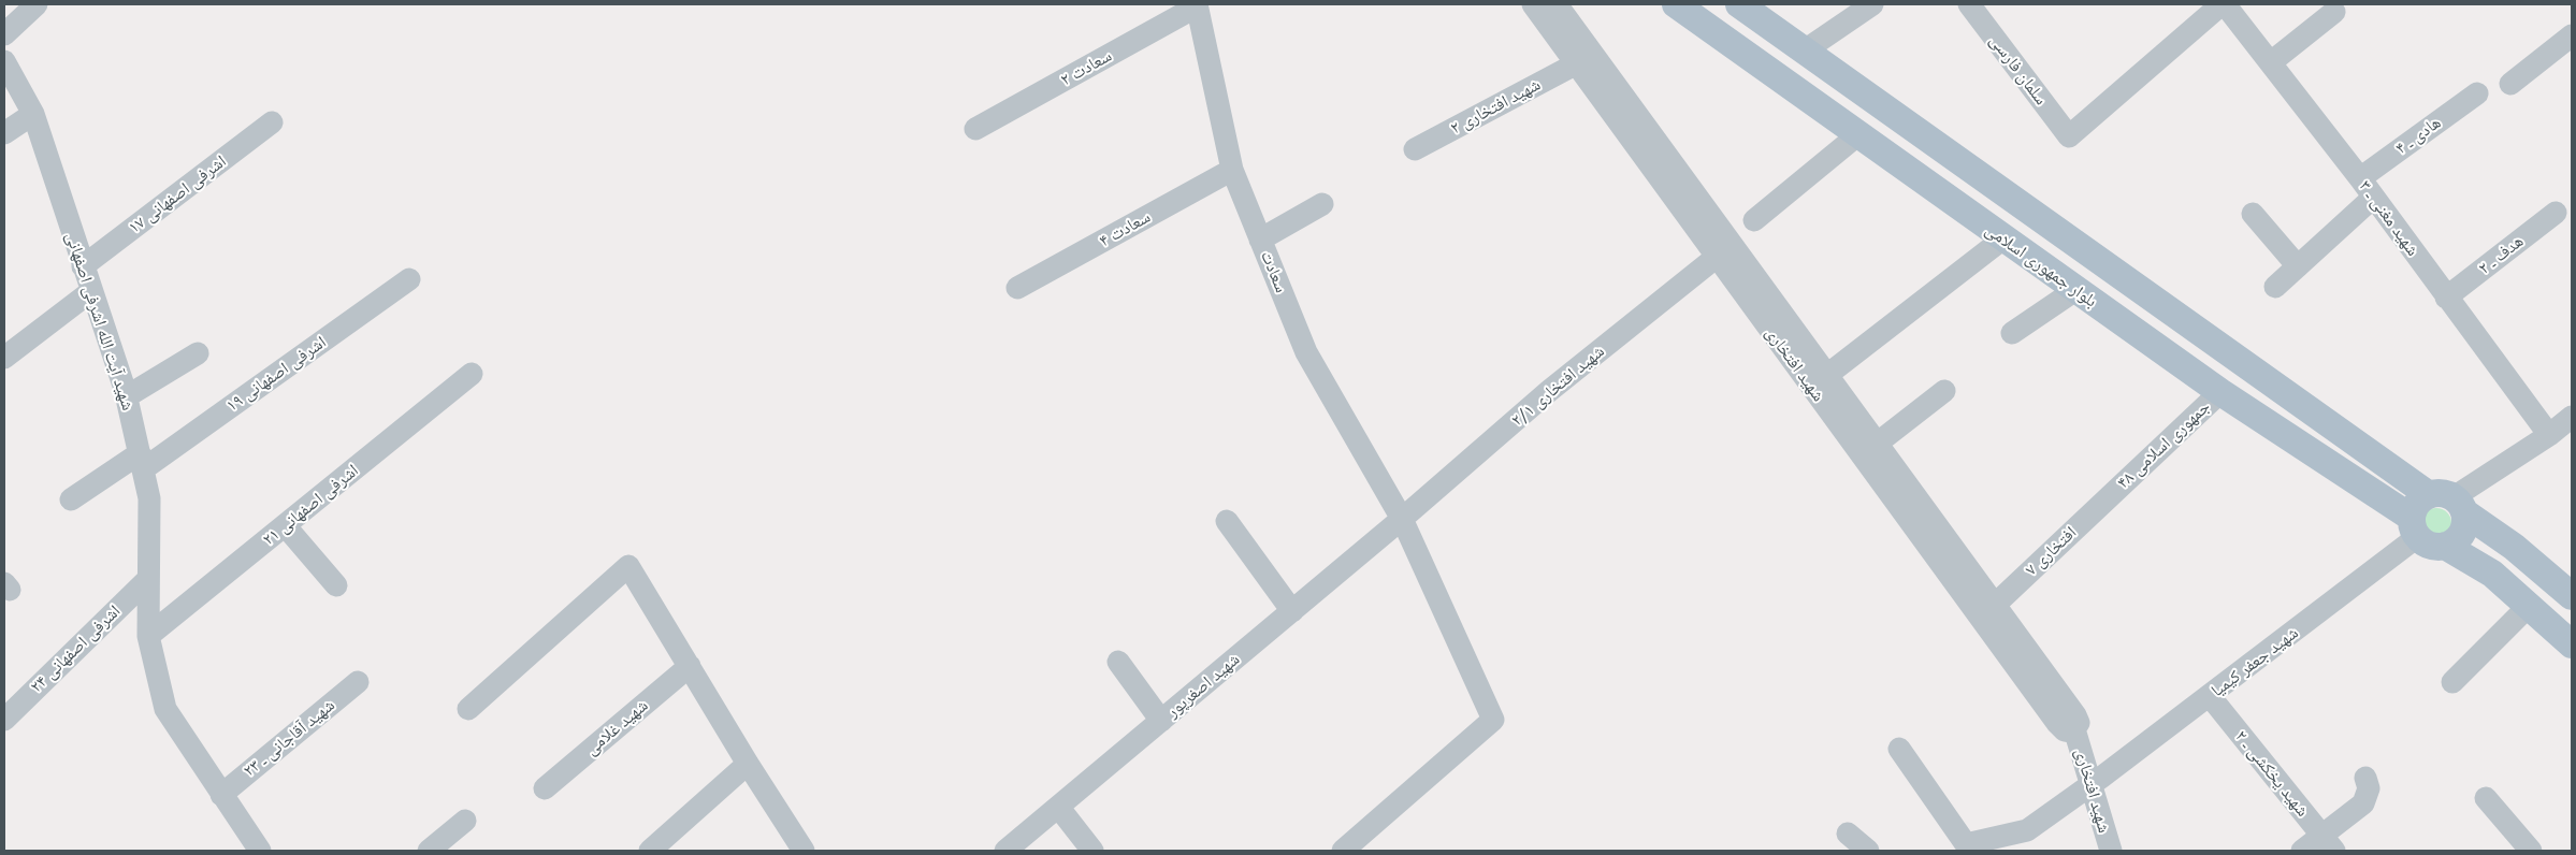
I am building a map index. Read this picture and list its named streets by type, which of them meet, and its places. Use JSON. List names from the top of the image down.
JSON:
{
  "streets": {
    "main road": ["بلوار جمهوری اسلامی"],
    "street": [
      "سعادت ۲",
      "سلمان فارسی",
      "شهید افتخاری ۲",
      "هادی ـ ۴",
      "اشرفی اصفهانی ۱۷",
      "شهید مغنی ـ ۳",
      "سعادت ۴",
      "هدف ـ ۲",
      "سعادت",
      "شهید آیت الله اشرفی اصفهانی",
      "شهید افتخاری",
      "اشرفی اصفهانی ۱۹",
      "شهید افتخاری ۲/۱",
      "جمهوری اسلامی ۴۸",
      "اشرفی اصفهانی ۲۱",
      "افتخاری ۷",
      "اشرفی اصفهانی ۲۴",
      "شهید جعفر کیمیا",
      "شهید اصغرپور",
      "شهید غلامی",
      "شهید آقاجانی ـ ۲۳",
      "شهید یخکشی ـ ۲"
    ]
  },
  "crossings": [
    ["سعادت ۲", "سعادت"],
    ["سلمان فارسی", "شهید مغنی ـ ۳"],
    ["شهید افتخاری ۲", "شهید افتخاری"],
    ["هادی ـ ۴", "شهید مغنی ـ ۳"],
    ["اشرفی اصفهانی ۱۷", "شهید آیت الله اشرفی اصفهانی"],
    ["شهید مغنی ـ ۳", "هدف ـ ۲"],
    ["سعادت ۴", "سعادت"],
    ["بلوار جمهوری اسلامی", "جمهوری اسلامی ۴۸"],
    ["بلوار جمهوری اسلامی", "شهید جعفر کیمیا"],
    ["سعادت", "شهید افتخاری ۲/۱"],
    ["سعادت", "شهید اصغرپور"],
    ["شهید آیت الله اشرفی اصفهانی", "اشرفی اصفهانی ۱۹"],
    ["شهید آیت الله اشرفی اصفهانی", "اشرفی اصفهانی ۲۱"],
    ["شهید آیت الله اشرفی اصفهانی", "اشرفی اصفهانی ۲۴"],
    ["شهید آیت الله اشرفی اصفهانی", "شهید آقاجانی ـ ۲۳"],
    ["شهید افتخاری", "شهید افتخاری ۲/۱"],
    ["شهید افتخاری", "شهید جعفر کیمیا"],
    ["شهید افتخاری ۲/۱", "شهید اصغرپور"],
    ["جمهوری اسلامی ۴۸", "افتخاری ۷"],
    ["شهید جعفر کیمیا", "شهید یخکشی ـ ۲"]
  ]
}
